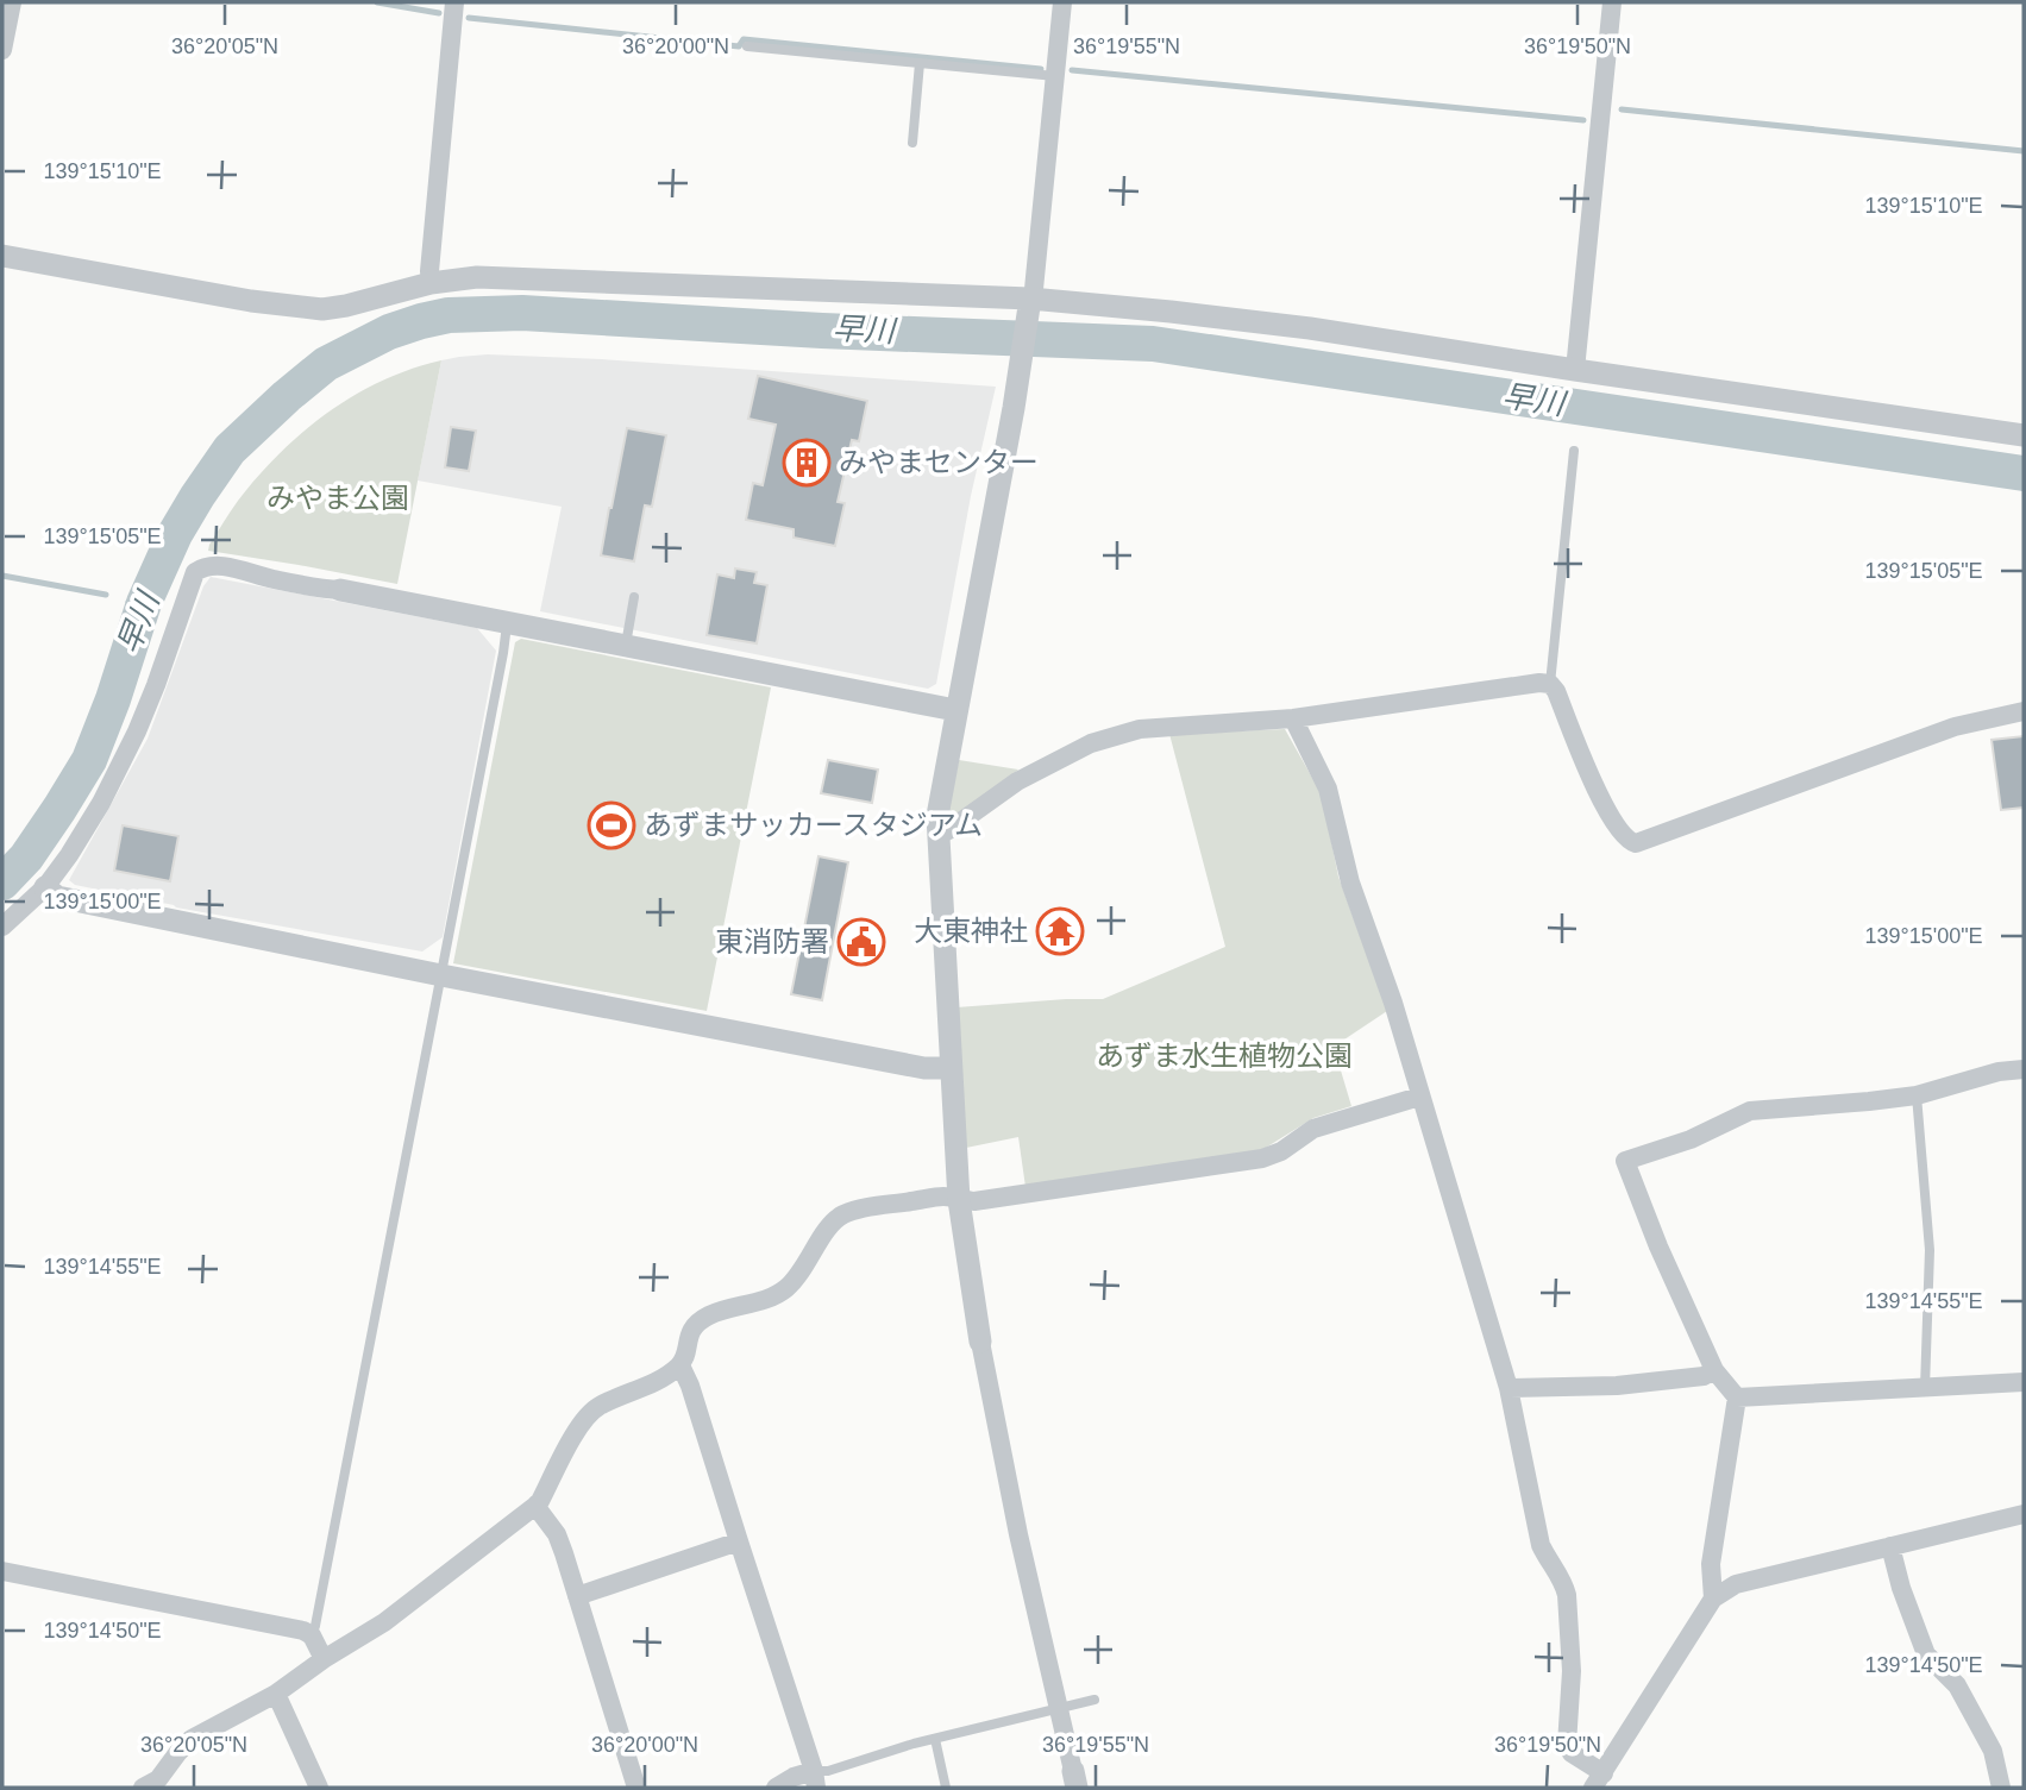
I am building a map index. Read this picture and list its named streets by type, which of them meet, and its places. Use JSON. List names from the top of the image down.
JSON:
{
  "water": ["早川"],
  "parks": ["みやま公園", "あずま水生植物公園"],
  "places": {
    "building": ["みやまセンター"],
    "sports": ["あずまサッカースタジアム"],
    "temple": ["大東神社"],
    "public building": ["東消防署"]
  },
  "coordinates": [
    "36°20'05\"N",
    "36°20'00\"N",
    "36°19'55\"N",
    "36°19'50\"N",
    "139°15'10\"E",
    "139°15'05\"E",
    "139°15'00\"E",
    "139°14'55\"E",
    "139°14'50\"E"
  ]
}
